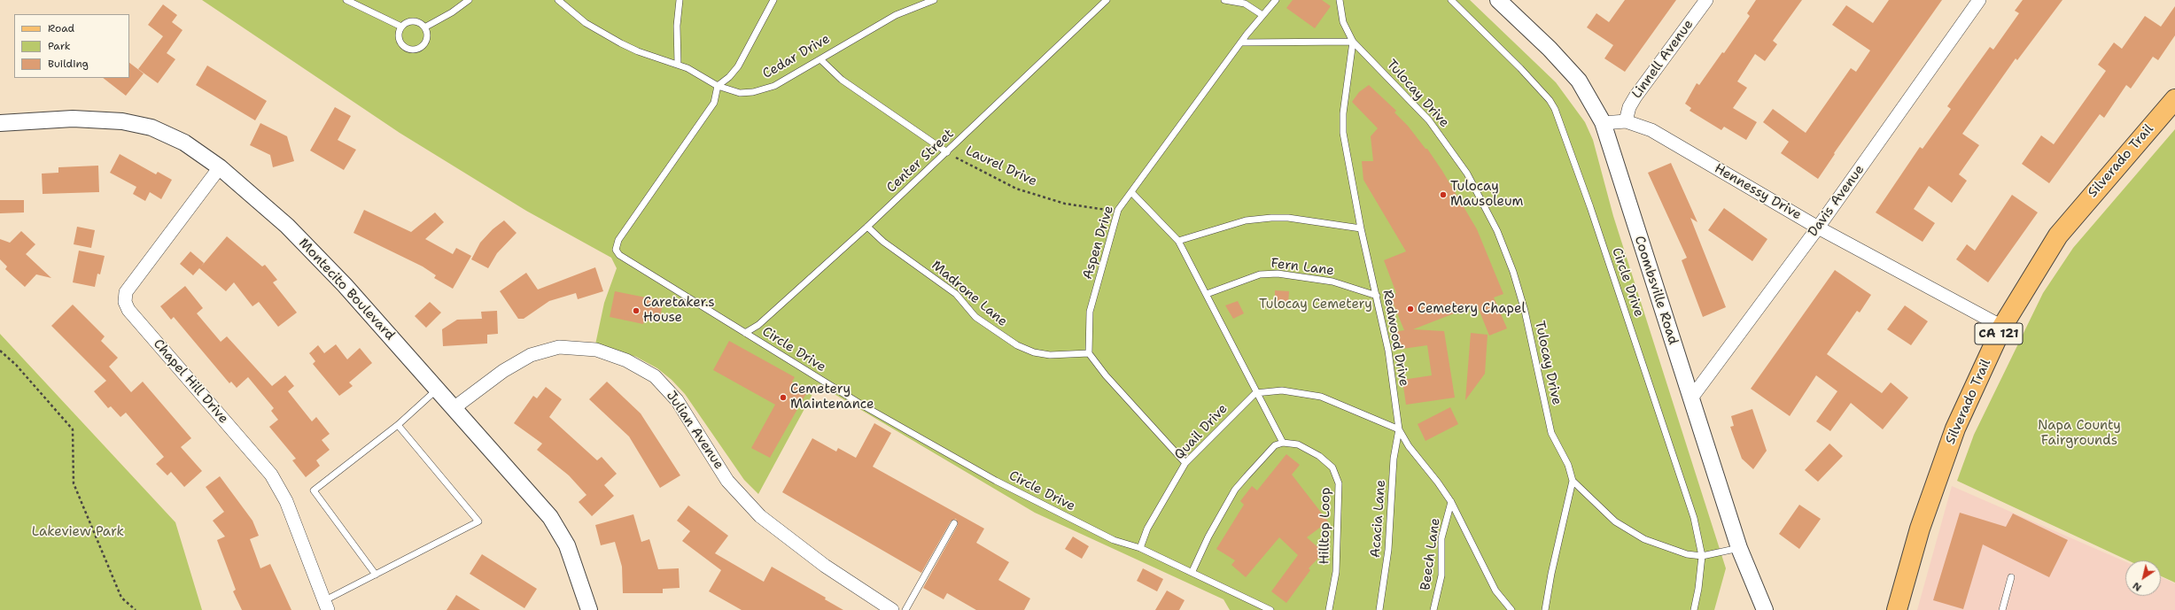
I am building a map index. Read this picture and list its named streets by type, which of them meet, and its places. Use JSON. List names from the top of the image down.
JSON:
{
  "streets": {
    "main road": ["Silverado Trail", "CA 121"],
    "street": [
      "Linnell Avenue",
      "Hennessy Drive",
      "Davis Avenue",
      "Montecito Boulevard",
      "Coombsville Road",
      "Chapel Hill Drive",
      "Julian Avenue"
    ],
    "lane": [
      "Cedar Drive",
      "Tulocay Drive",
      "Center Street",
      "Laurel Drive",
      "Aspen Drive",
      "Fern Lane",
      "Circle Drive",
      "Madrone Lane",
      "Redwood Drive",
      "Quail Drive",
      "Acacia Lane",
      "Hilltop Loop",
      "Beech Lane"
    ]
  },
  "crossings": [
    ["Cedar Drive", "Laurel Drive"],
    ["Cedar Drive", "Circle Drive"],
    ["Linnell Avenue", "Hennessy Drive"],
    ["Tulocay Drive", "Redwood Drive"],
    ["Center Street", "Laurel Drive"],
    ["Center Street", "Circle Drive"],
    ["Center Street", "Madrone Lane"],
    ["Silverado Trail", "Hennessy Drive"],
    ["Laurel Drive", "Aspen Drive"],
    ["Hennessy Drive", "Davis Avenue"],
    ["Hennessy Drive", "Coombsville Road"],
    ["Davis Avenue", "Coombsville Road"],
    ["Aspen Drive", "Madrone Lane"],
    ["Fern Lane", "Redwood Drive"],
    ["Circle Drive", "Quail Drive"],
    ["Montecito Boulevard", "Chapel Hill Drive"],
    ["Montecito Boulevard", "Julian Avenue"],
    ["Redwood Drive", "Acacia Lane"],
    ["Redwood Drive", "Beech Lane"]
  ],
  "parks": ["Tulocay Cemetery", "Napa County Fairgrounds", "Lakeview Park"],
  "places": [
    "Tulocay Mausoleum",
    "Cemetery Chapel",
    "Caretaker.s House",
    "Cemetery Maintenance"
  ],
  "legend": ["Road", "Park", "Building"],
  "north": "bottom left"
}
